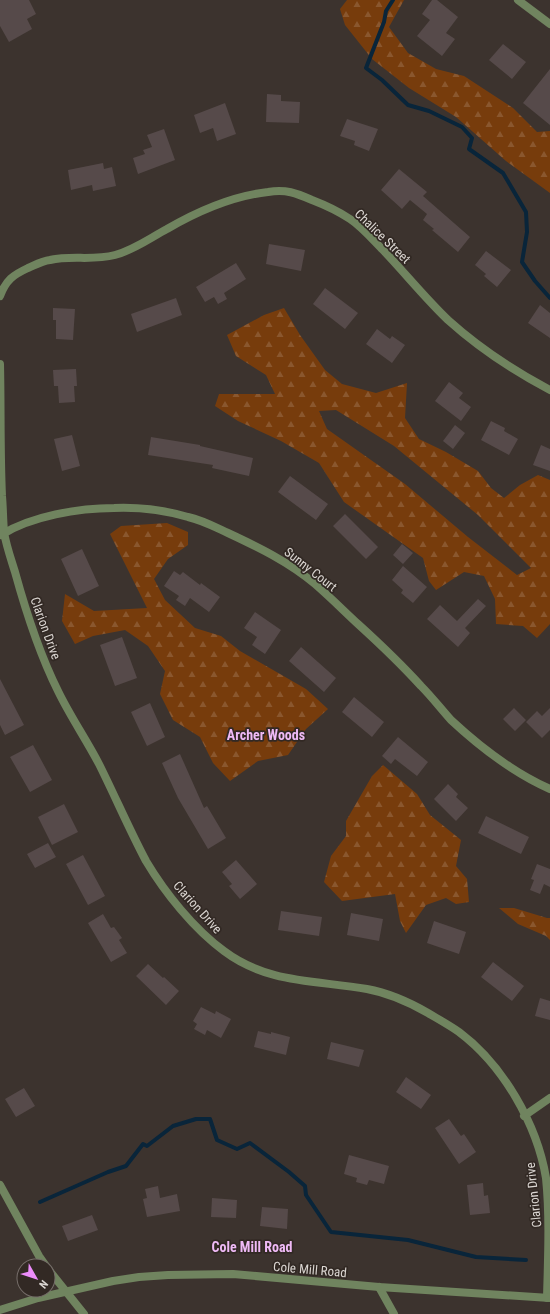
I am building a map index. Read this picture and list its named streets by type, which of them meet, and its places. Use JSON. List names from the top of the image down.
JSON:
{
  "streets": {
    "street": [
      "Chalice Street",
      "Sunny Court",
      "Clarion Drive",
      "Cole Mill Road"
    ]
  },
  "crossings": [
    ["Sunny Court", "Clarion Drive"],
    ["Clarion Drive", "Cole Mill Road"]
  ],
  "districts": ["Archer Woods", "Cole Mill Road"],
  "north": "bottom right"
}
